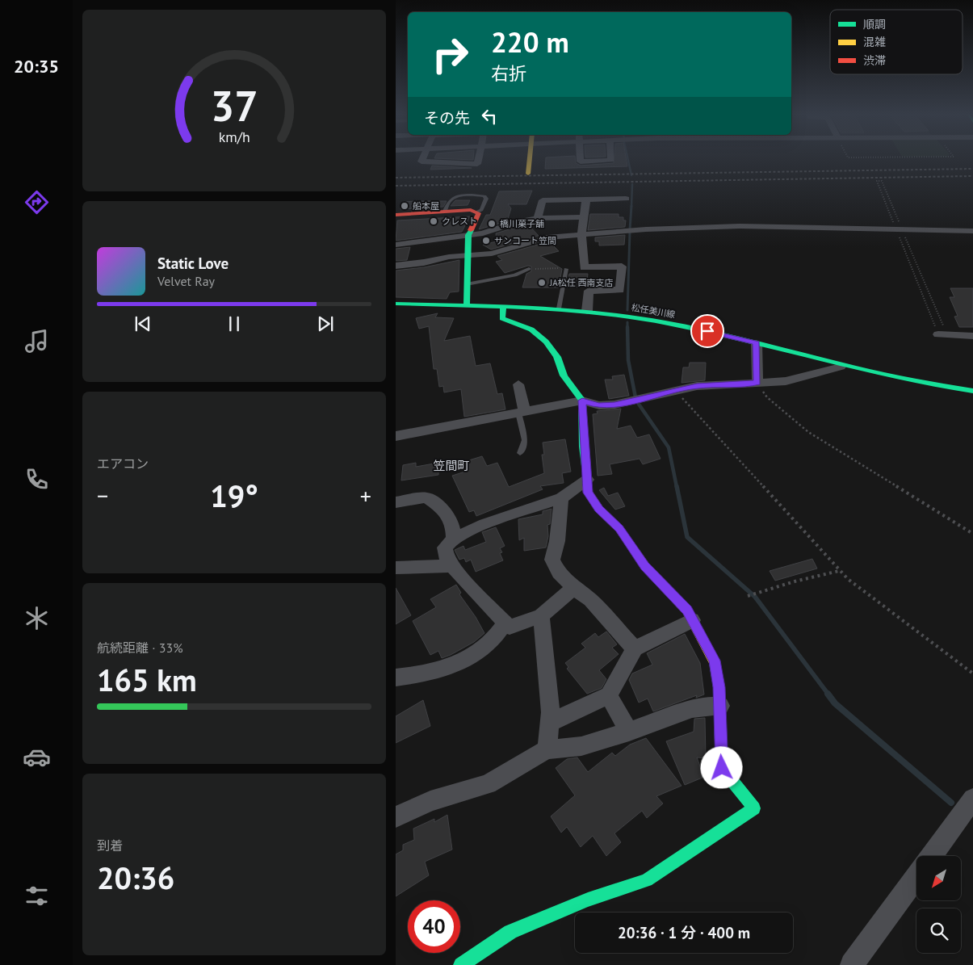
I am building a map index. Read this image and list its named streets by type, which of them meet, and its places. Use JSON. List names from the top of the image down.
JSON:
{
  "streets": {
    "street": ["松任美川線"]
  },
  "districts": ["笠間町"],
  "places": [
    "船本屋",
    "クレスト",
    "橋川菓子舗",
    "サンコート笠間",
    "JA松任 西南支店"
  ],
  "legend": ["順調", "混雑", "渋滞"],
  "north": "bottom left",
  "page": {
    "tabs": "20:35",
    "turn": ["220 m", "右折"],
    "then": "その先",
    "song": ["Static Love", "Velvet Ray"],
    "tile": [
      "エアコン",
      ["航続距離 · 33%", "165 km"],
      ["到着", "20:36"]
    ],
    "heat": ["−", "19°", "+"],
    "limit": "40",
    "trip": "20:36 · 1 分 · 400 m",
    "gauge": ["37", "km/h"]
  }
}
